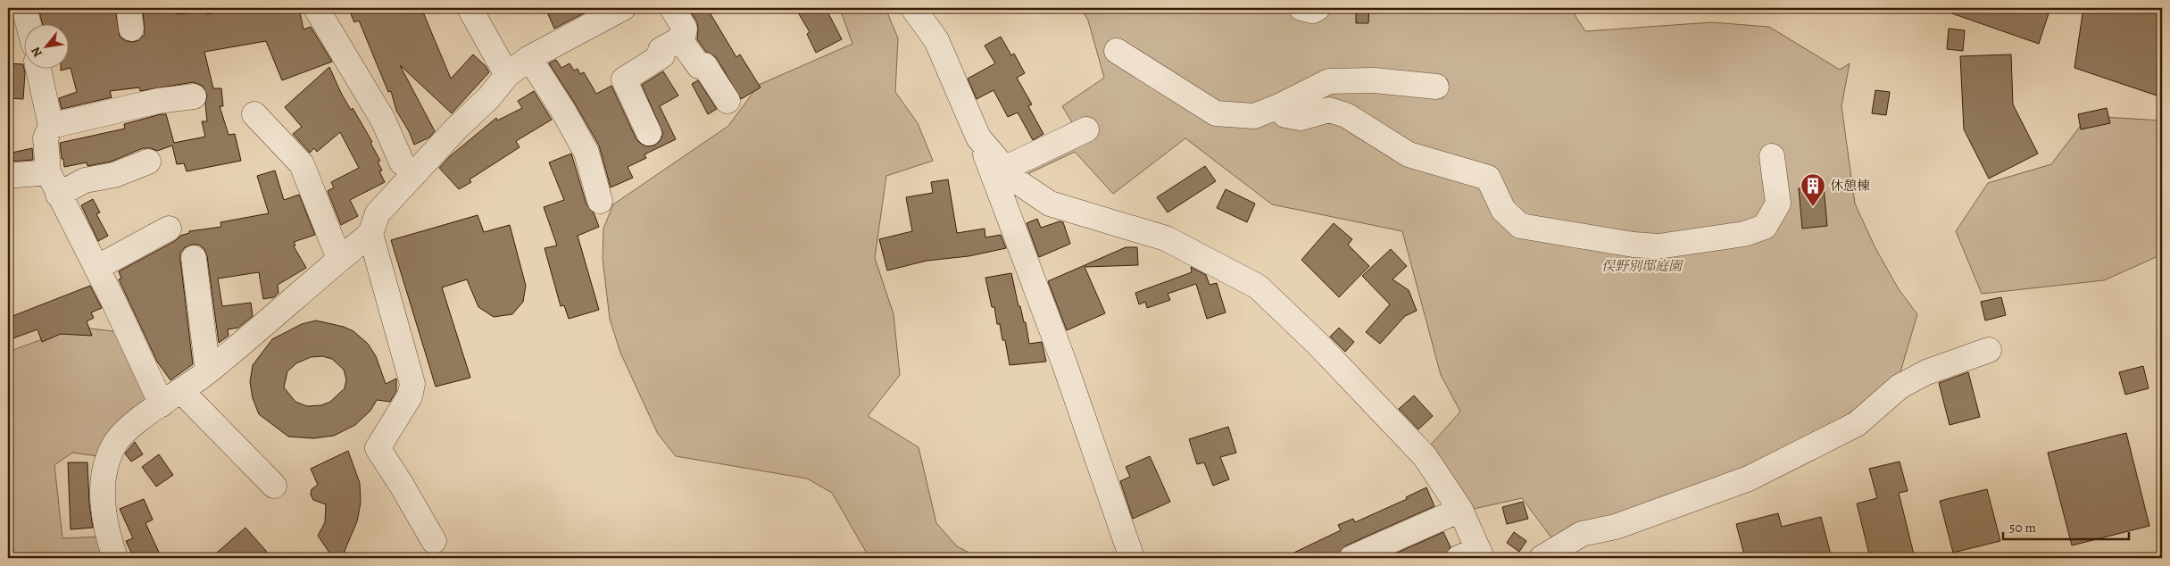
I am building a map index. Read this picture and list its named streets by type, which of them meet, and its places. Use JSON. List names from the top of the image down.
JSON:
{
  "parks": ["俣野別邸庭園"],
  "places": {
    "building": ["休憩棟"]
  },
  "scale_bar": "50 m",
  "north": "bottom left"
}
